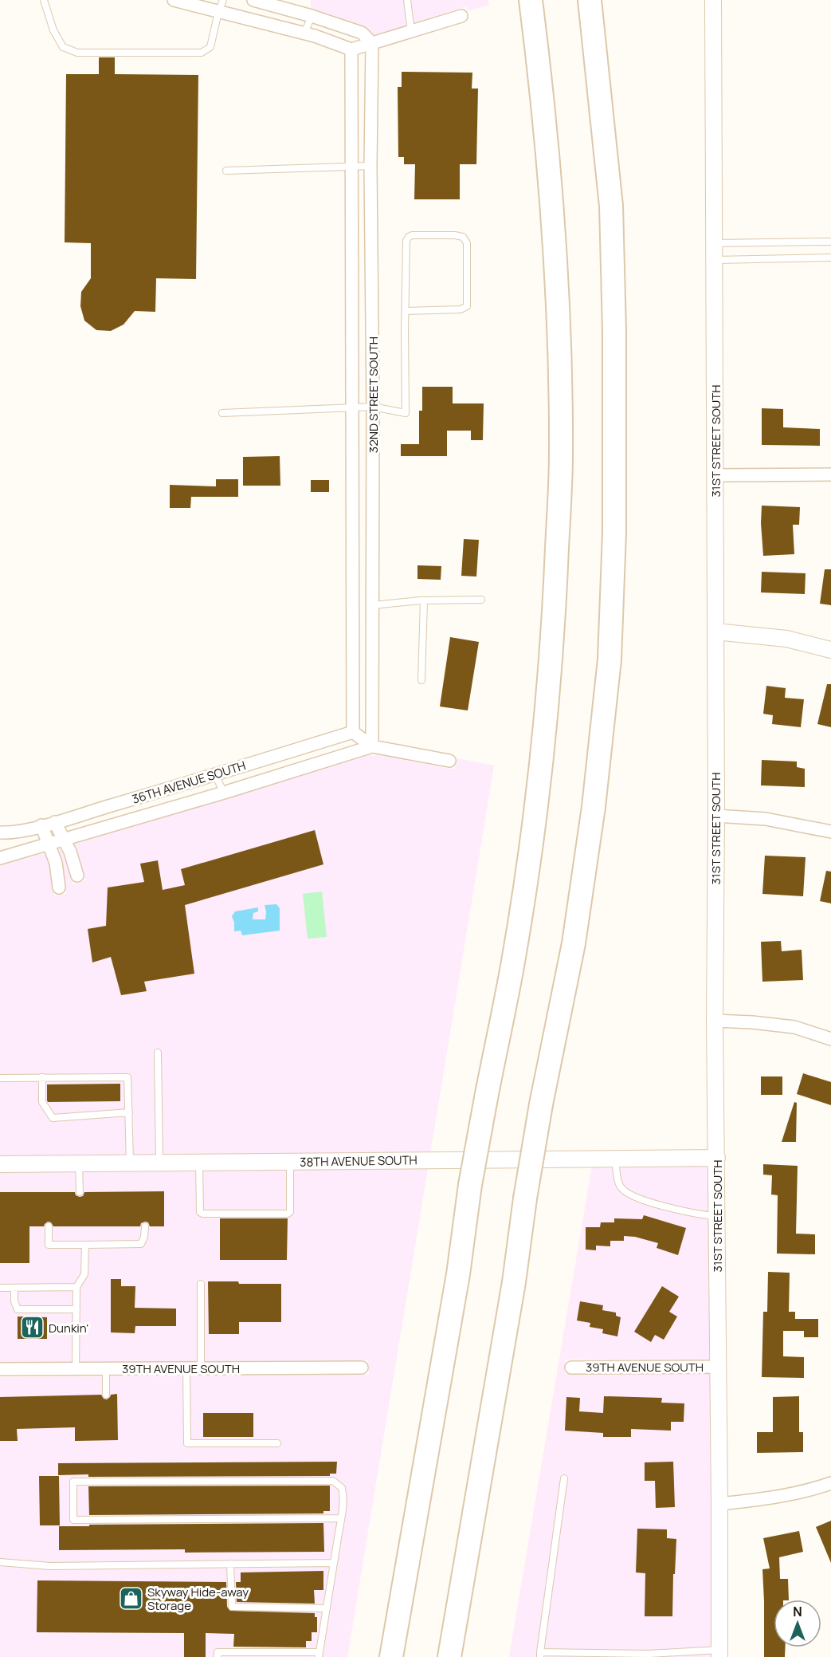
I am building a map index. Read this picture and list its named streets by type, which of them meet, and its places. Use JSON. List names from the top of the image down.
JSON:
{
  "streets": {
    "street": [
      "32ND STREET SOUTH",
      "31ST STREET SOUTH",
      "36TH AVENUE SOUTH",
      "38TH AVENUE SOUTH",
      "39TH AVENUE SOUTH"
    ]
  },
  "crossings": [
    ["32ND STREET SOUTH", "36TH AVENUE SOUTH"],
    ["31ST STREET SOUTH", "38TH AVENUE SOUTH"],
    ["31ST STREET SOUTH", "39TH AVENUE SOUTH"]
  ],
  "places": {
    "restaurant": ["Dunkin'"],
    "shop": ["Skyway Hide-away Storage"]
  },
  "north": "top"
}
